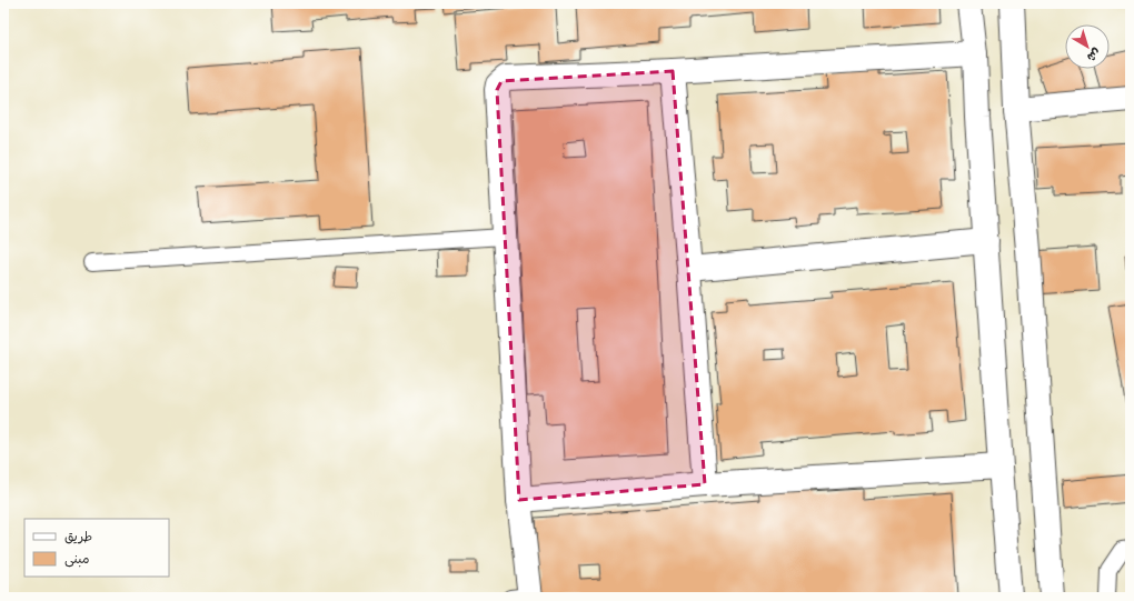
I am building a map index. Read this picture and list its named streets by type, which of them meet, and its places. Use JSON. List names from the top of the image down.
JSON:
{
  "legend": ["طريق", "مبنى"],
  "north": "bottom right"
}
